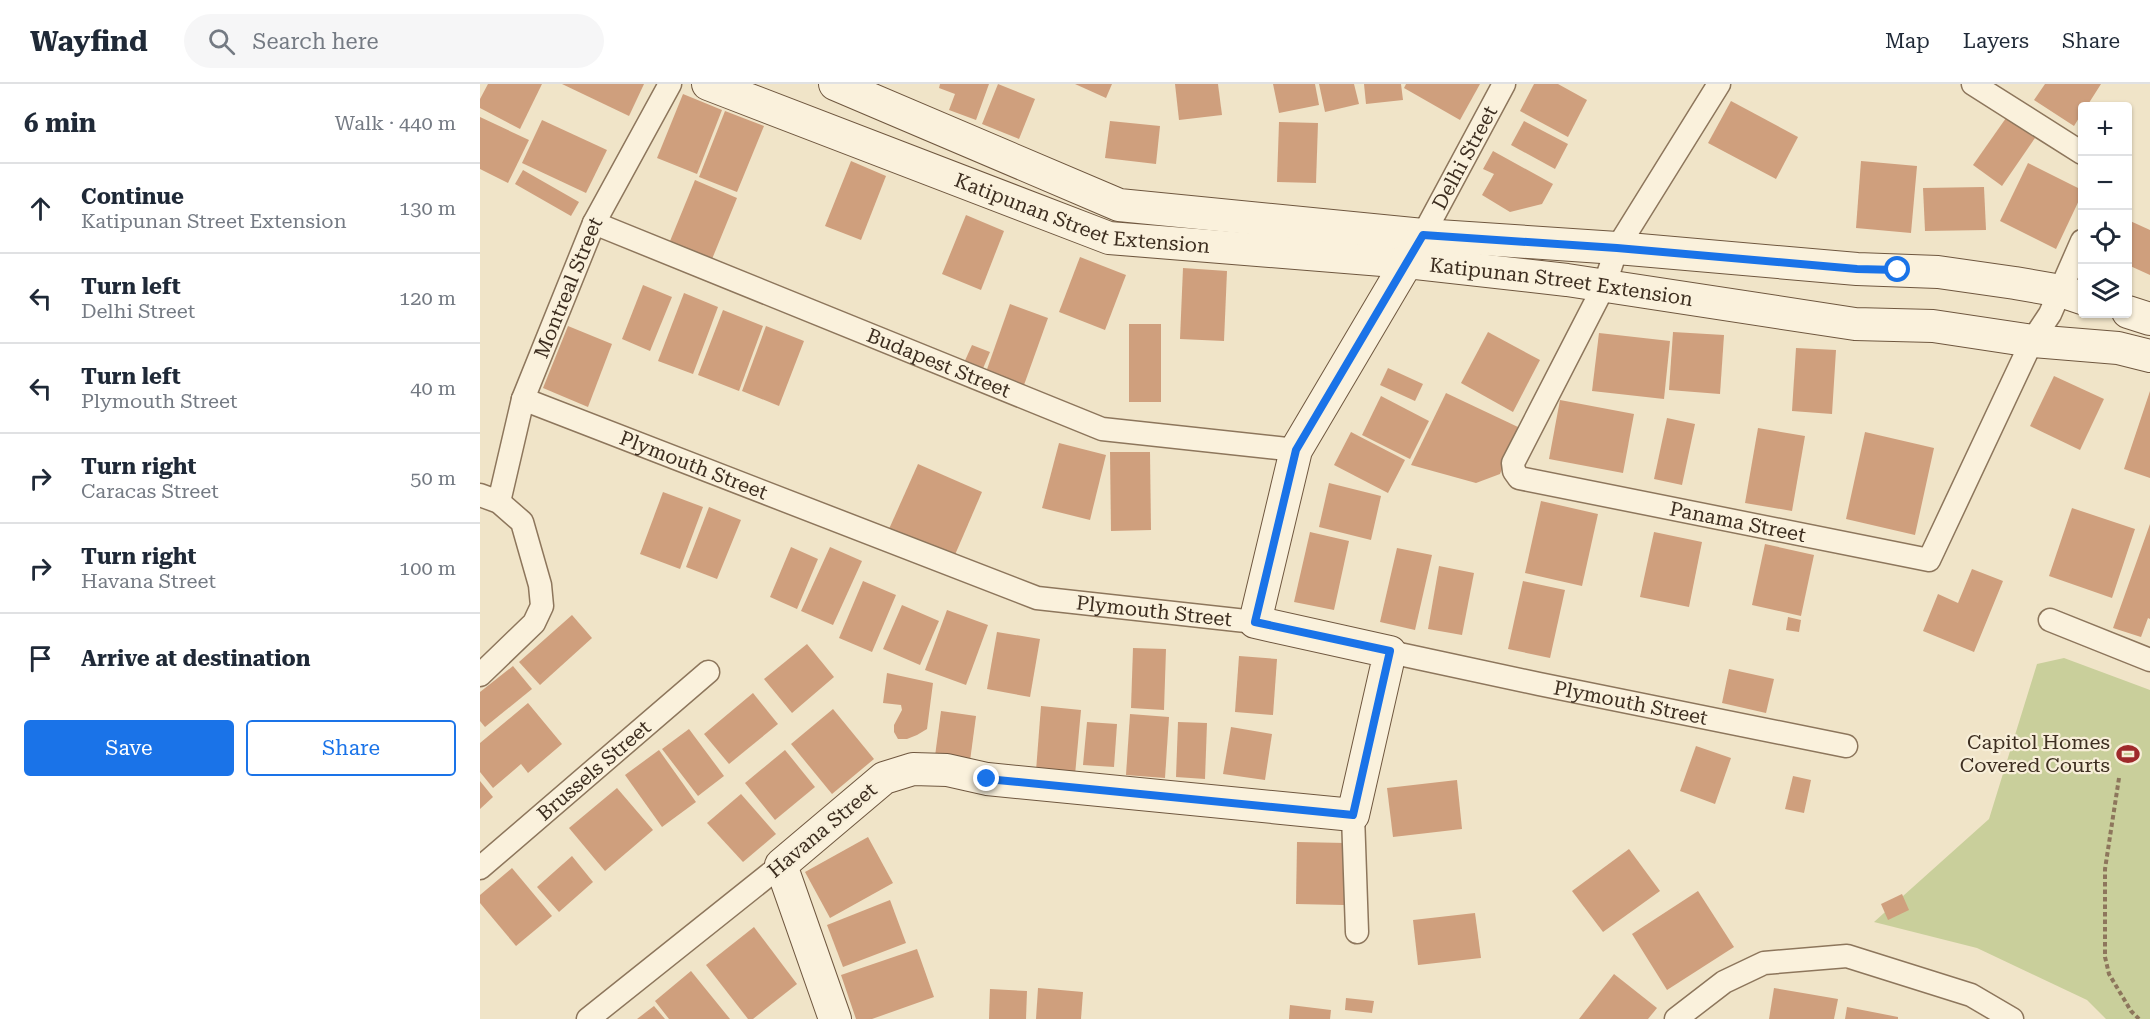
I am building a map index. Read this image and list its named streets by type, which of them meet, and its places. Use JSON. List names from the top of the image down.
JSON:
{
  "streets": {
    "street": [
      "Delhi Street",
      "Katipunan Street Extension",
      "Montreal Street",
      "Budapest Street",
      "Plymouth Street",
      "Panama Street",
      "Brussels Street",
      "Havana Street"
    ]
  },
  "crossings": [
    ["Delhi Street", "Katipunan Street Extension"],
    ["Delhi Street", "Budapest Street"],
    ["Delhi Street", "Plymouth Street"],
    ["Katipunan Street Extension", "Panama Street"],
    ["Montreal Street", "Budapest Street"],
    ["Montreal Street", "Plymouth Street"]
  ],
  "places": {
    "sports": ["Capitol Homes Covered Courts"]
  },
  "page": {
    "header": "Wayfind",
    "search": "Search here",
    "nav": ["Map", "Layers", "Share"],
    "heading": ["6 min", "Walk · 440 m"],
    "map_buttons": ["+", "−"],
    "list": [
      ["Continue", "Katipunan Street Extension", "130 m"],
      ["Turn left", "Delhi Street", "120 m"],
      ["Turn left", "Plymouth Street", "40 m"],
      ["Turn right", "Caracas Street", "50 m"],
      ["Turn right", "Havana Street", "100 m"],
      "Arrive at destination"
    ],
    "buttons": ["Save", "Share"]
  }
}
